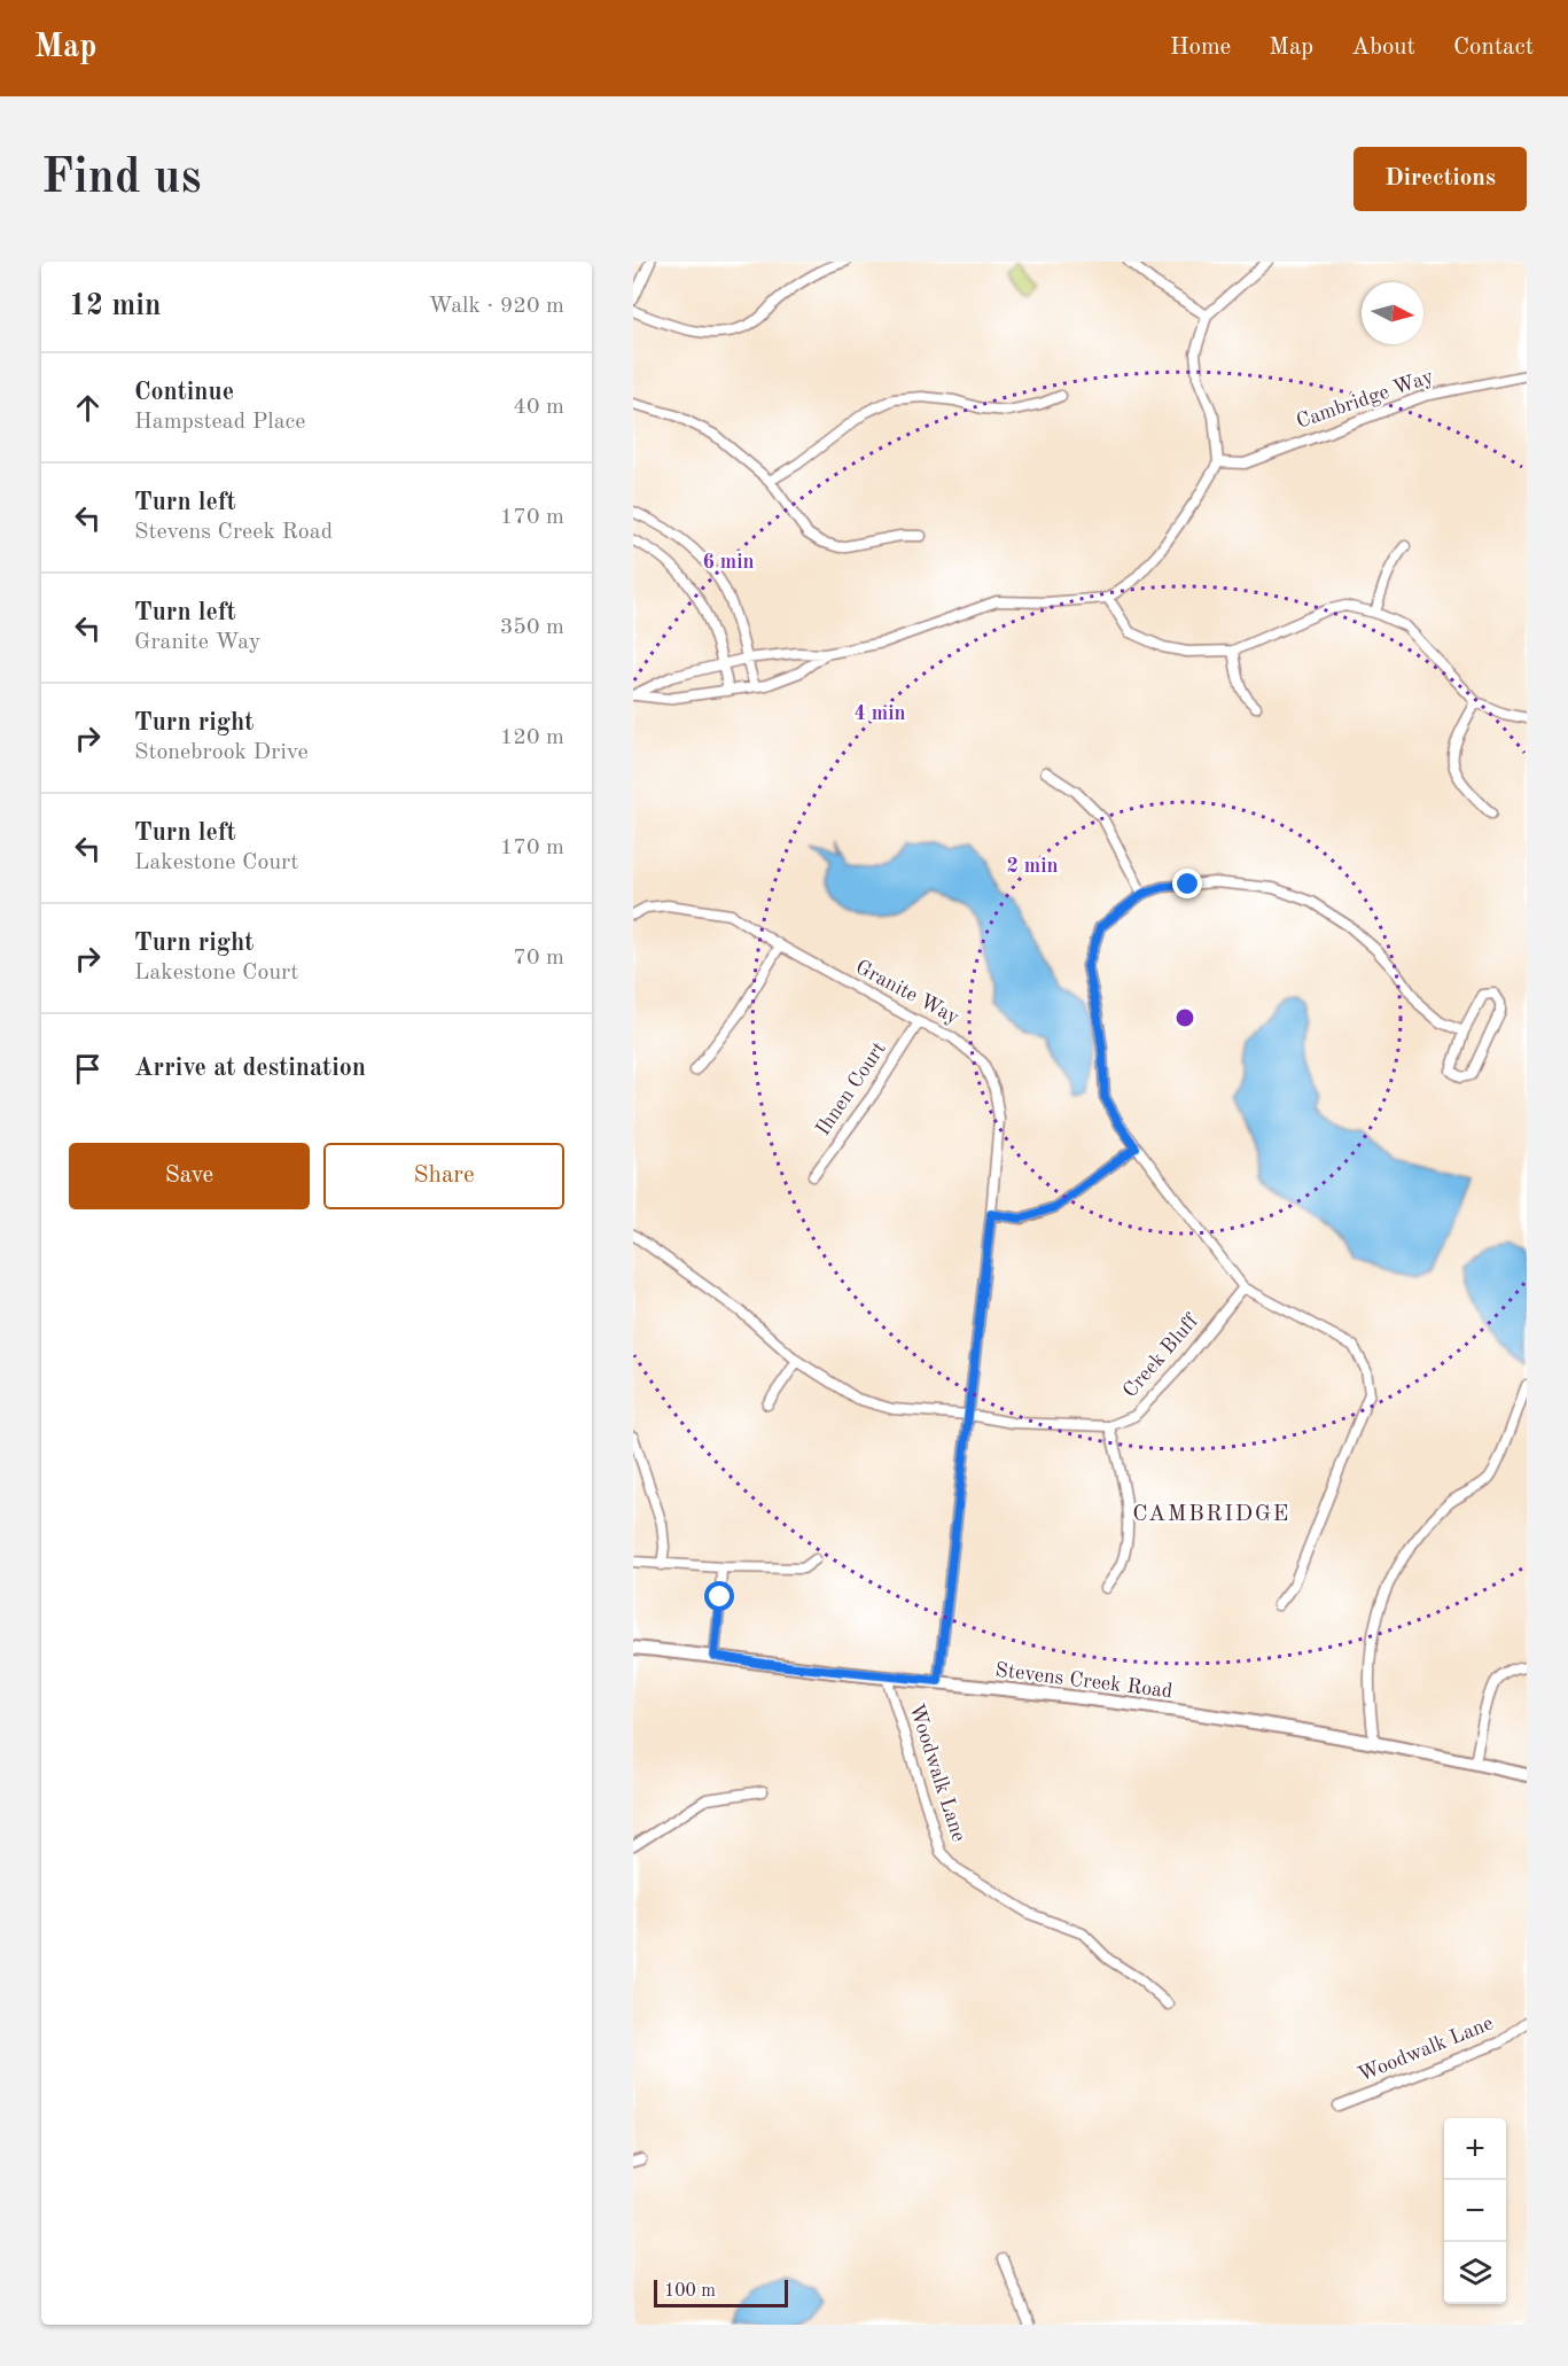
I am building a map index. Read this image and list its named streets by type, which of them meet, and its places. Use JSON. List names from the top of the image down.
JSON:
{
  "streets": {
    "street": [
      "Cambridge Way",
      "Granite Way",
      "Ihnen Court",
      "Creek Bluff",
      "Stevens Creek Road",
      "Woodwalk Lane"
    ]
  },
  "crossings": [
    ["Granite Way", "Ihnen Court"],
    ["Granite Way", "Creek Bluff"],
    ["Granite Way", "Stevens Creek Road"],
    ["Stevens Creek Road", "Woodwalk Lane"]
  ],
  "districts": ["CAMBRIDGE"],
  "scale_bar": "100 m",
  "north": "right",
  "page": {
    "header": "Map",
    "nav": [
      "Home",
      "Map",
      "About",
      "Contact"
    ],
    "buttons": [
      "Directions",
      ["Save", "Share"]
    ],
    "title": "Find us",
    "heading": ["12 min", "Walk · 920 m"],
    "list": [
      ["Continue", "Hampstead Place", "40 m"],
      ["Turn left", "Stevens Creek Road", "170 m"],
      ["Turn left", "Granite Way", "350 m"],
      ["Turn right", "Stonebrook Drive", "120 m"],
      ["Turn left", "Lakestone Court", "170 m"],
      ["Turn right", "Lakestone Court", "70 m"],
      "Arrive at destination"
    ],
    "map_buttons": ["+", "−"],
    "scale": "100 m"
  },
  "rings": ["6 min", "4 min", "2 min"]
}
